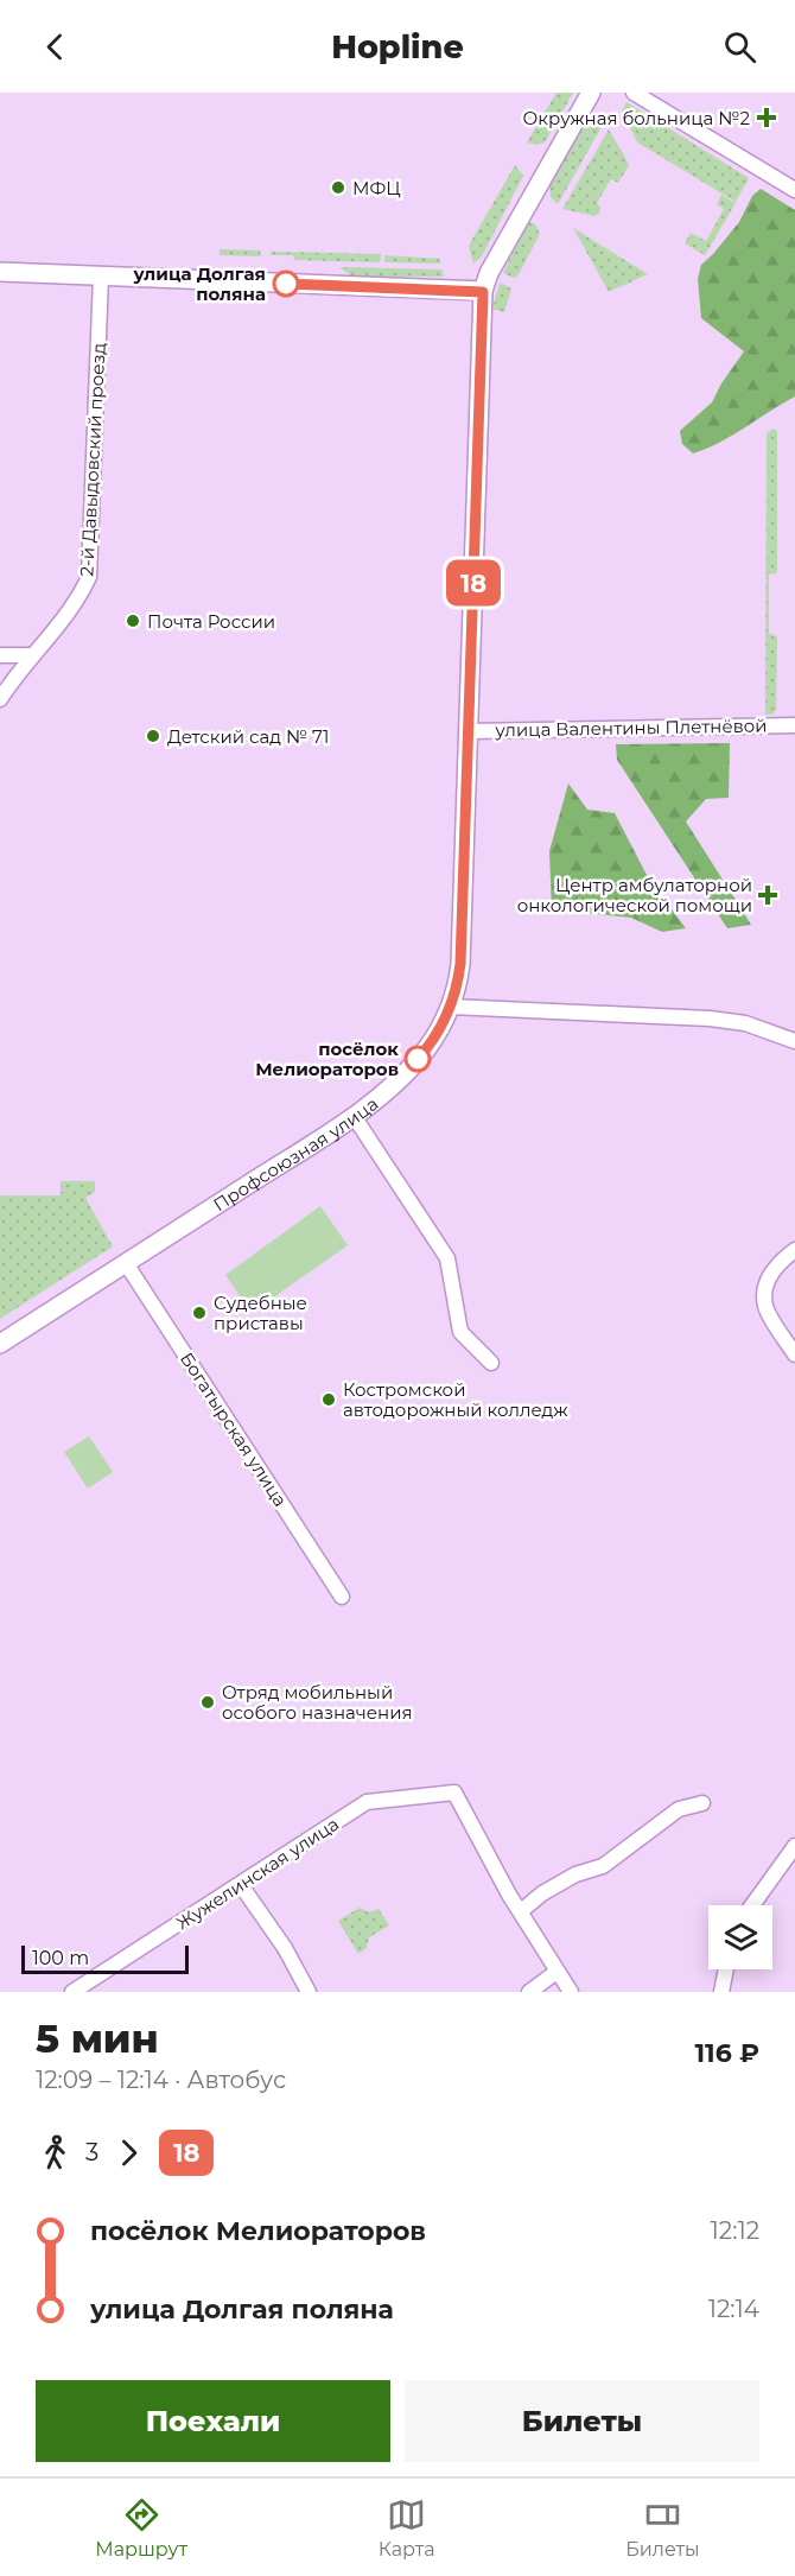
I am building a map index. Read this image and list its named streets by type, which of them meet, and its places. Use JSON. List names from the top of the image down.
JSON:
{
  "streets": {
    "main road": ["Профсоюзная улица"],
    "street": [
      "2-й Давыдовский проезд",
      "улица Валентины Плетнёвой",
      "Богатырская улица",
      "Жужелинская улица"
    ]
  },
  "crossings": [
    ["улица Валентины Плетнёвой", "Профсоюзная улица"],
    ["Профсоюзная улица", "Богатырская улица"]
  ],
  "places": {
    "health": ["Окружная больница №2", "Центр амбулаторной онкологической помощи"],
    "other": [
      "МФЦ",
      "улица Долгая поляна",
      "Почта России",
      "Детский сад № 71",
      "посёлок Мелиораторов",
      "Судебные приставы",
      "Костромской автодорожный колледж",
      "Отряд мобильный особого назначения"
    ]
  },
  "lines": ["bus line 18"],
  "scale_bar": "100 m",
  "page": {
    "header": "Hopline",
    "on_map": "18",
    "scale": "100 m",
    "heading": ["5 мин", "12:09 – 12:14 · Автобус", "116 ₽"],
    "legs": ["3", "18"],
    "list": [
      {
        "name": "посёлок Мелиораторов",
        "value": "12:12"
      },
      {
        "name": "улица Долгая поляна",
        "value": "12:14"
      }
    ],
    "buttons": ["Поехали", "Билеты"],
    "tabs": ["Маршрут", "Карта", "Билеты"]
  }
}
